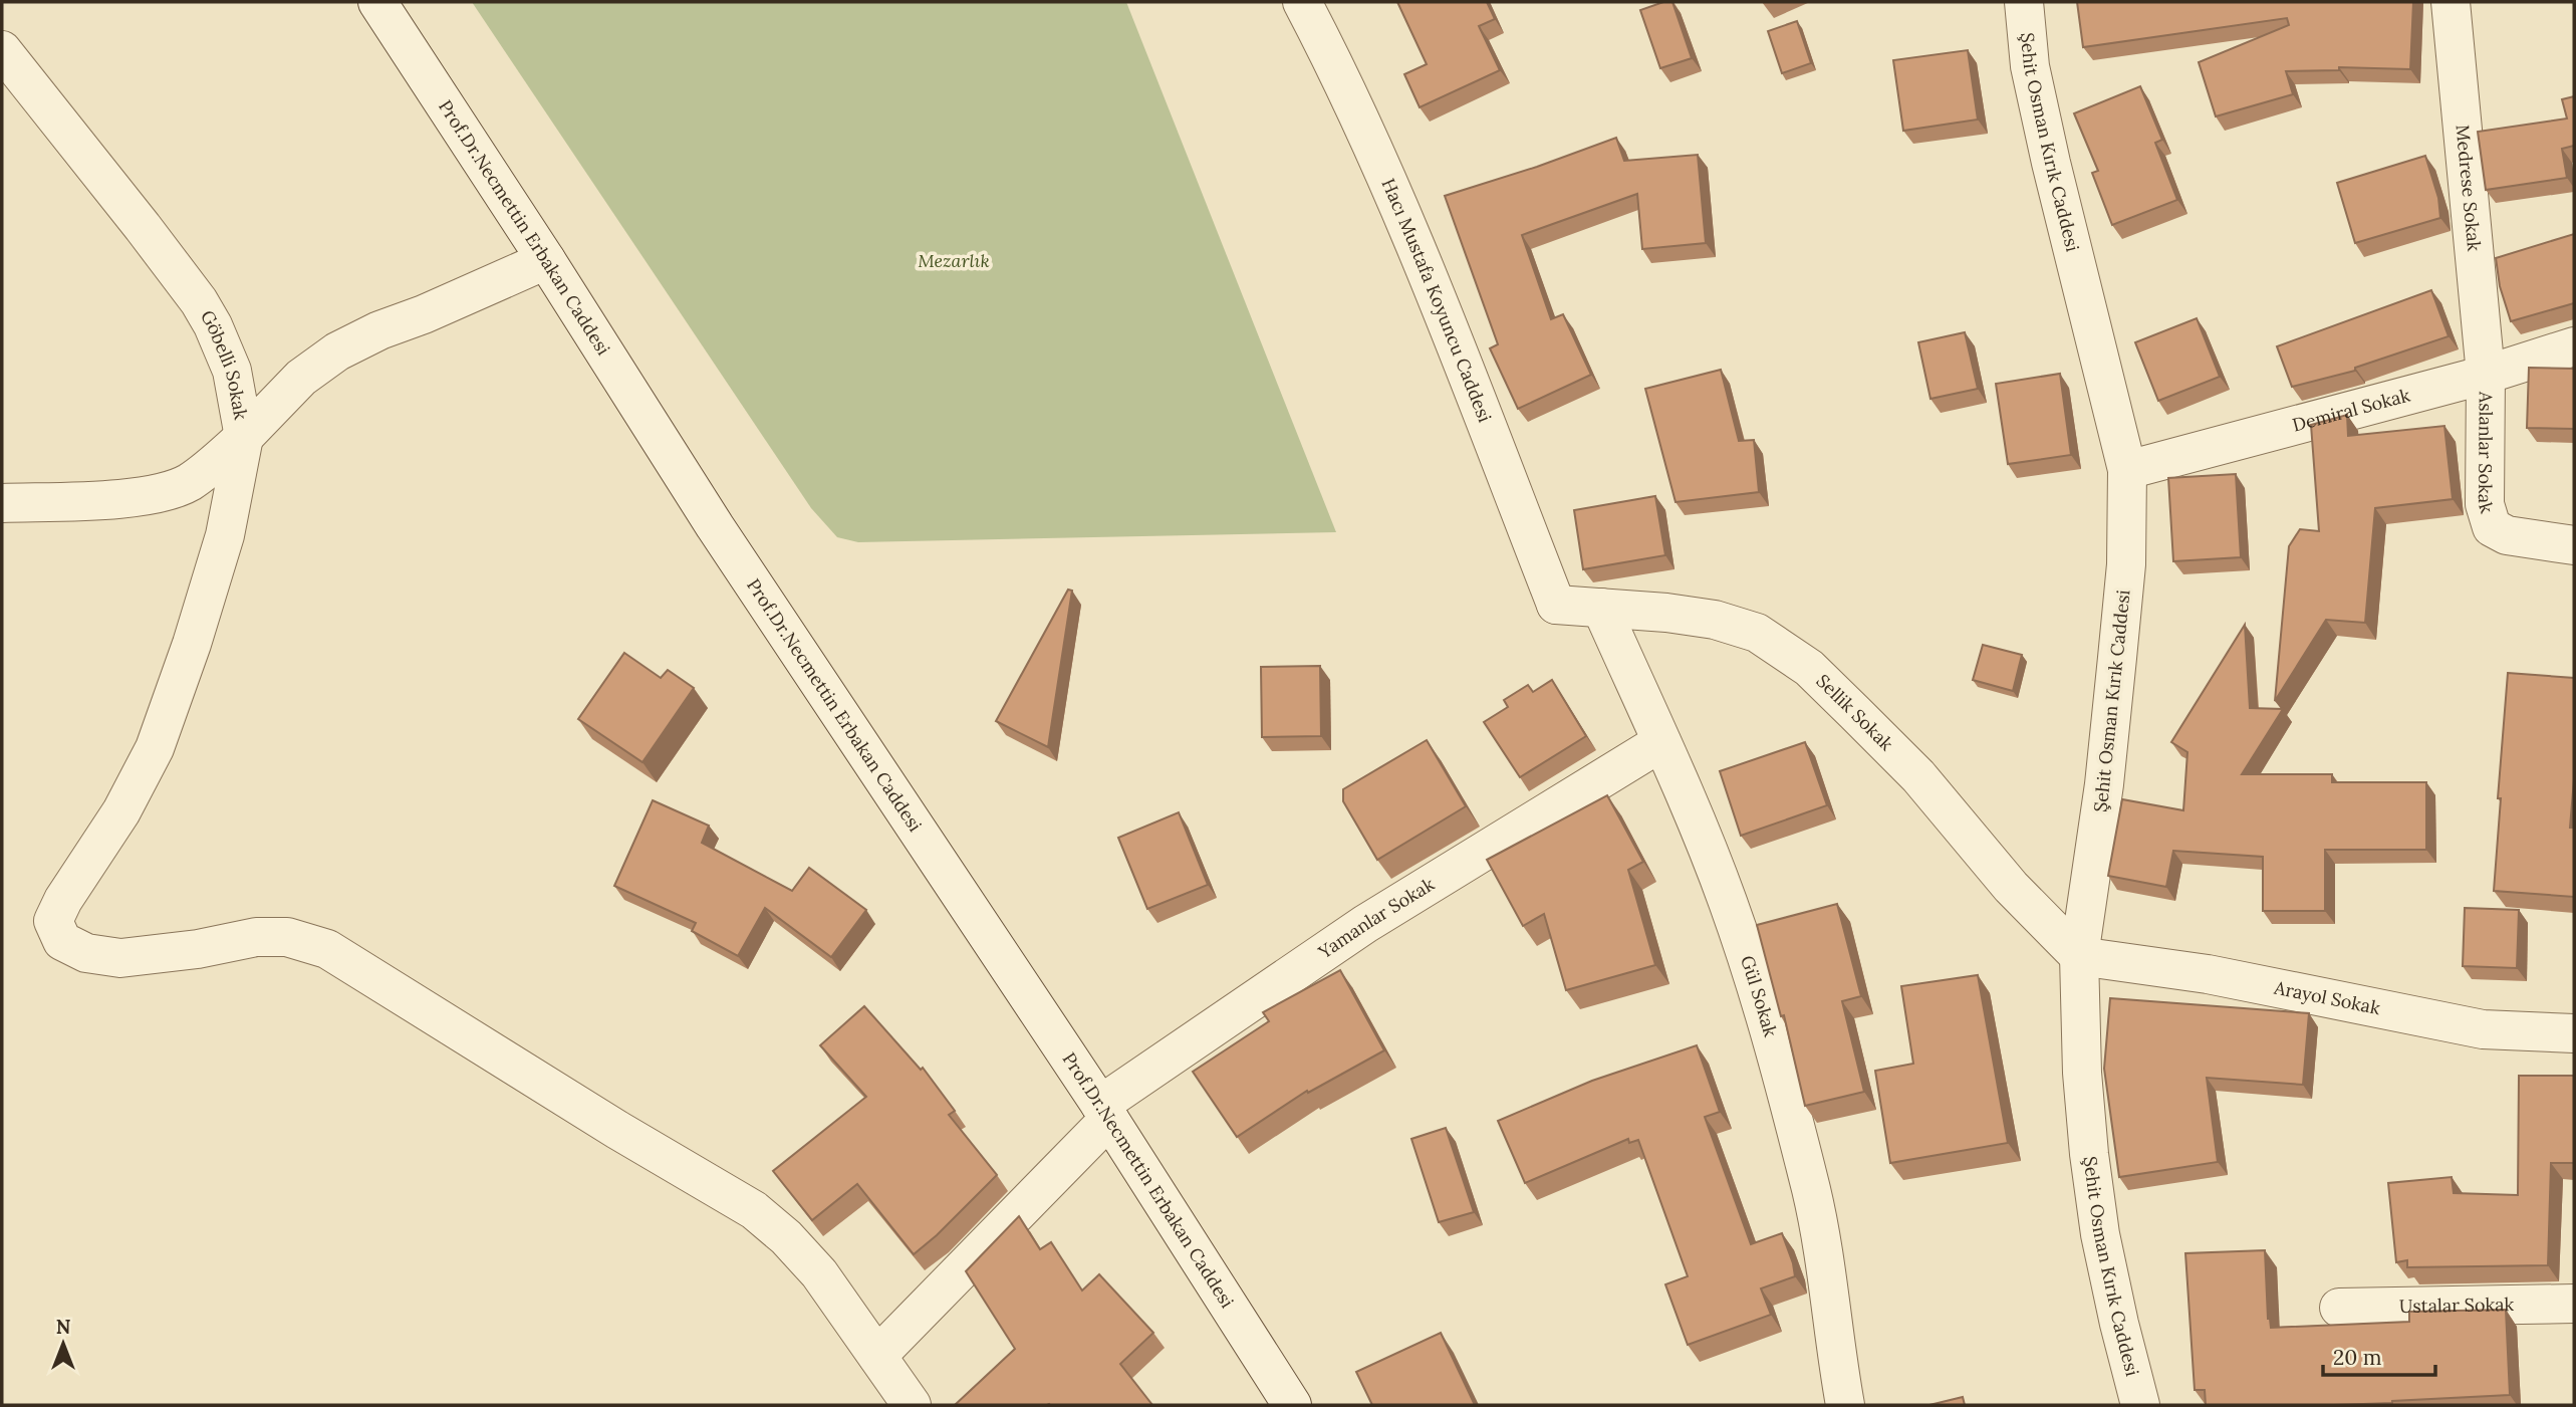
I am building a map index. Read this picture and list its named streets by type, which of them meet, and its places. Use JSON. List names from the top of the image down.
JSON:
{
  "streets": {
    "street": [
      "Şehit Osman Kırık Caddesi",
      "Medrese Sokak",
      "Prof.Dr.Necmettin Erbakan Caddesi",
      "Hacı Mustafa Koyuncu Caddesi",
      "Göbelli Sokak",
      "Demiral Sokak",
      "Aslanlar Sokak",
      "Sellik Sokak",
      "Yamanlar Sokak",
      "Gül Sokak",
      "Arayol Sokak",
      "Ustalar Sokak"
    ]
  },
  "crossings": [
    ["Şehit Osman Kırık Caddesi", "Demiral Sokak"],
    ["Şehit Osman Kırık Caddesi", "Sellik Sokak"],
    ["Şehit Osman Kırık Caddesi", "Arayol Sokak"],
    ["Medrese Sokak", "Demiral Sokak"],
    ["Medrese Sokak", "Aslanlar Sokak"],
    ["Prof.Dr.Necmettin Erbakan Caddesi", "Göbelli Sokak"],
    ["Prof.Dr.Necmettin Erbakan Caddesi", "Yamanlar Sokak"],
    ["Hacı Mustafa Koyuncu Caddesi", "Sellik Sokak"],
    ["Demiral Sokak", "Aslanlar Sokak"],
    ["Sellik Sokak", "Gül Sokak"],
    ["Sellik Sokak", "Arayol Sokak"],
    ["Yamanlar Sokak", "Gül Sokak"]
  ],
  "parks": ["Mezarlık"],
  "scale_bar": "20 m",
  "north": "top"
}
